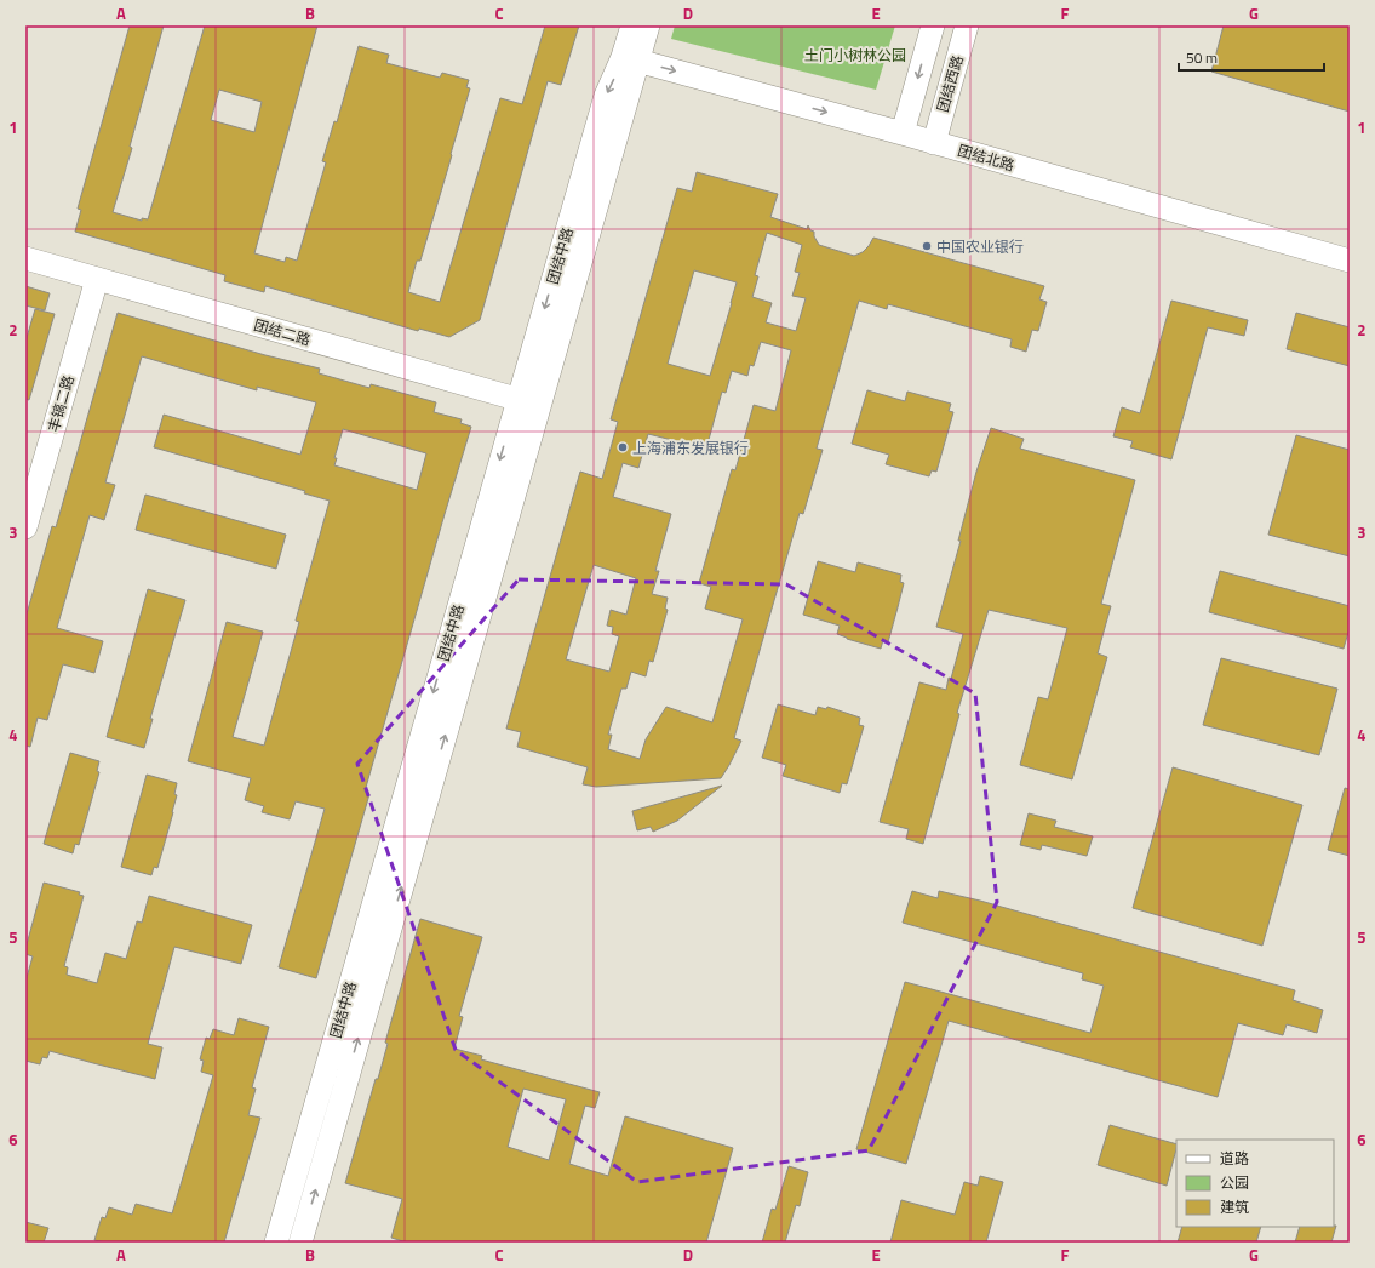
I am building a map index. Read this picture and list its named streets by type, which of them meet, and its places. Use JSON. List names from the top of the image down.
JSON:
{
  "streets": {
    "street": [
      "团结西路",
      "团结北路",
      "团结中路",
      "团结二路",
      "丰镐二路"
    ]
  },
  "crossings": [
    ["团结西路", "团结北路"],
    ["团结北路", "团结中路"],
    ["团结中路", "团结二路"],
    ["团结二路", "丰镐二路"]
  ],
  "one_way": ["团结北路"],
  "parks": ["土门小树林公园"],
  "places": ["中国农业银行", "上海浦东发展银行"],
  "legend": ["道路", "公园", "建筑"],
  "scale_bar": "50 m",
  "grid": {
    "columns": [
      "A",
      "B",
      "C",
      "D",
      "E",
      "F",
      "G"
    ],
    "rows": [
      "1",
      "2",
      "3",
      "4",
      "5",
      "6"
    ]
  }
}
